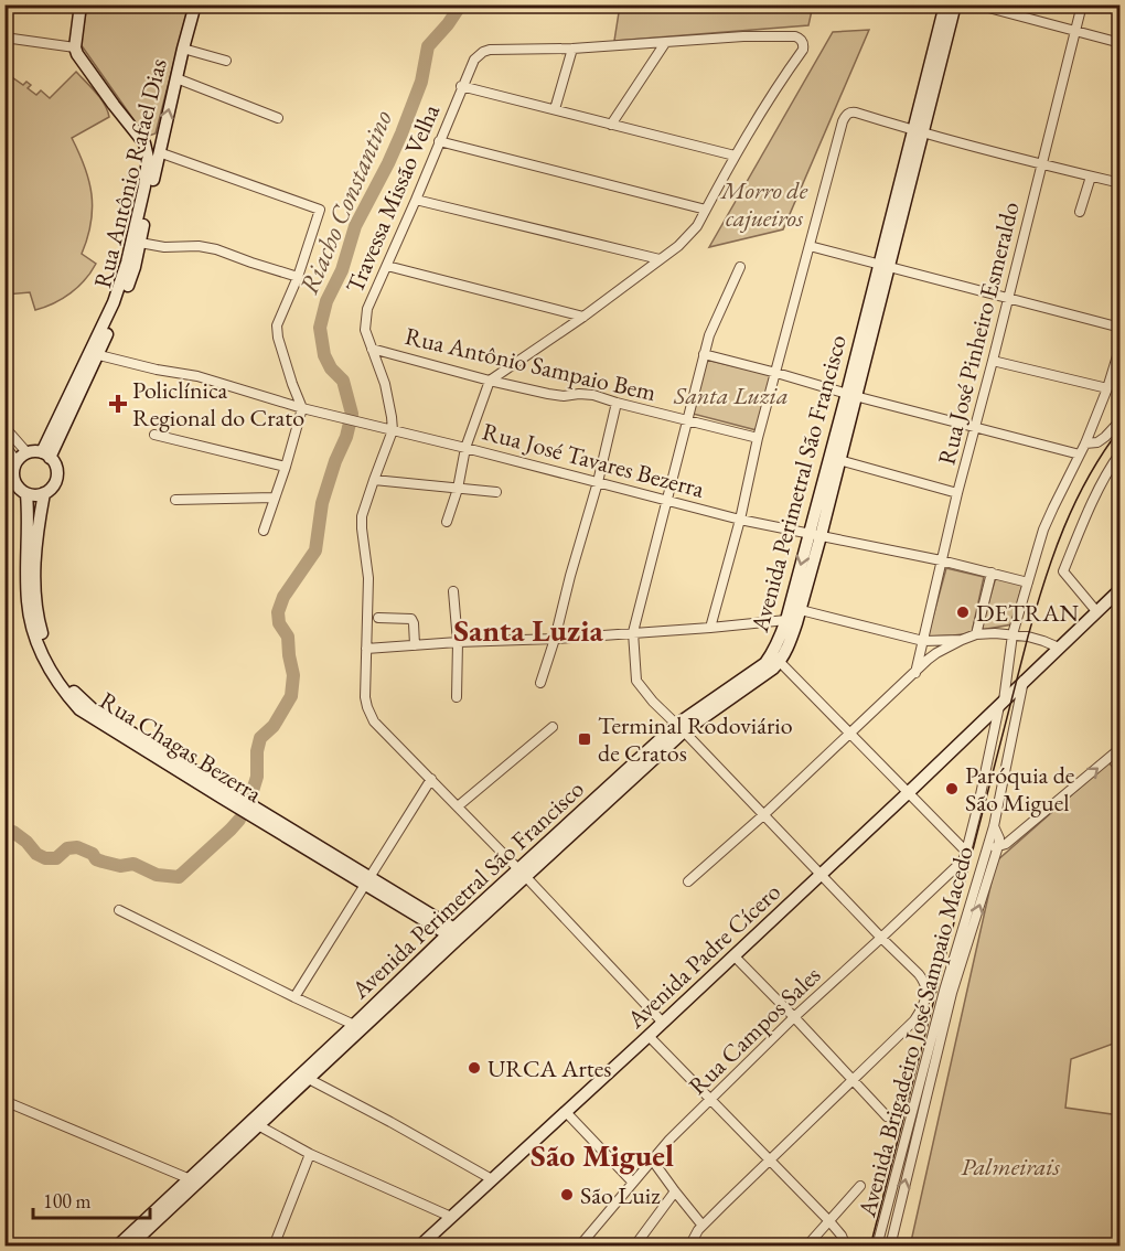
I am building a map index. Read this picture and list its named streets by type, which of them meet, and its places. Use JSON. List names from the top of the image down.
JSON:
{
  "streets": {
    "main road": [
      "Rua Antônio Rafael Dias",
      "Avenida Perimetral São Francisco",
      "Rua Chagas Bezerra",
      "Avenida Padre Cícero"
    ],
    "street": [
      "Travessa Missão Velha",
      "Rua José Pinheiro Esmeraldo",
      "Rua Antônio Sampaio Bem",
      "Rua José Tavares Bezerra",
      "Rua Campos Sales",
      "Avenida Brigadeiro José Sampaio Macedo"
    ]
  },
  "crossings": [
    ["Rua Antônio Rafael Dias", "Rua José Tavares Bezerra"],
    ["Rua Antônio Rafael Dias", "Rua Chagas Bezerra"],
    ["Travessa Missão Velha", "Rua Antônio Sampaio Bem"],
    ["Travessa Missão Velha", "Rua José Tavares Bezerra"],
    ["Rua José Pinheiro Esmeraldo", "Rua José Tavares Bezerra"],
    ["Rua José Tavares Bezerra", "Avenida Perimetral São Francisco"],
    ["Rua José Tavares Bezerra", "Avenida Brigadeiro José Sampaio Macedo"],
    ["Avenida Perimetral São Francisco", "Rua Chagas Bezerra"],
    ["Avenida Padre Cícero", "Avenida Brigadeiro José Sampaio Macedo"],
    ["Rua Campos Sales", "Avenida Brigadeiro José Sampaio Macedo"]
  ],
  "districts": ["Santa Luzia", "São Miguel"],
  "water": ["Riacho Constantino"],
  "parks": ["Morro de cajueiros", "Santa Luzia", "Palmeirais"],
  "places": {
    "health": ["Policlínica Regional do Crato"],
    "other": [
      "DETRAN",
      "Paróquia de São Miguel",
      "URCA Artes",
      "São Luiz"
    ],
    "transit": ["Terminal Rodoviário de Cratos"]
  },
  "scale_bar": "100 m"
}
